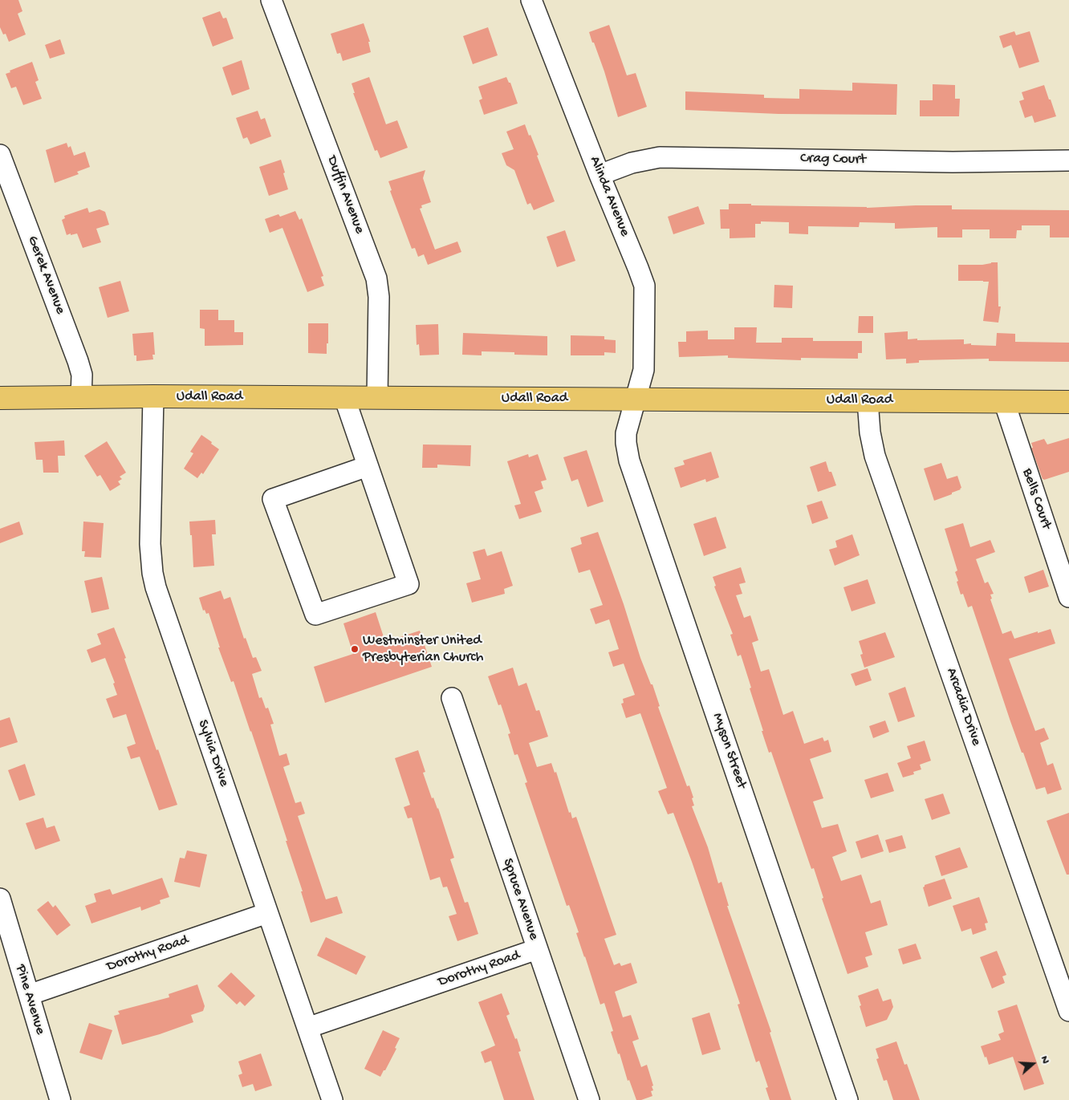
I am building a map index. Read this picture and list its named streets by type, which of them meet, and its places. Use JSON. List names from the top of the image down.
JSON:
{
  "streets": {
    "main road": ["Udall Road"],
    "street": [
      "Crag Court",
      "Duffin Avenue",
      "Alinda Avenue",
      "Gerek Avenue",
      "Bells Court",
      "Arcadia Drive",
      "Myson Street",
      "Sylvia Drive",
      "Spruce Avenue",
      "Dorothy Road",
      "Pine Avenue"
    ]
  },
  "crossings": [
    ["Crag Court", "Alinda Avenue"],
    ["Duffin Avenue", "Udall Road"],
    ["Alinda Avenue", "Udall Road"],
    ["Alinda Avenue", "Myson Street"],
    ["Gerek Avenue", "Udall Road"],
    ["Udall Road", "Bells Court"],
    ["Udall Road", "Arcadia Drive"],
    ["Udall Road", "Myson Street"],
    ["Udall Road", "Sylvia Drive"],
    ["Sylvia Drive", "Dorothy Road"],
    ["Spruce Avenue", "Dorothy Road"],
    ["Dorothy Road", "Pine Avenue"]
  ],
  "places": ["Westminster United Presbyterian Church"],
  "north": "right"
}
